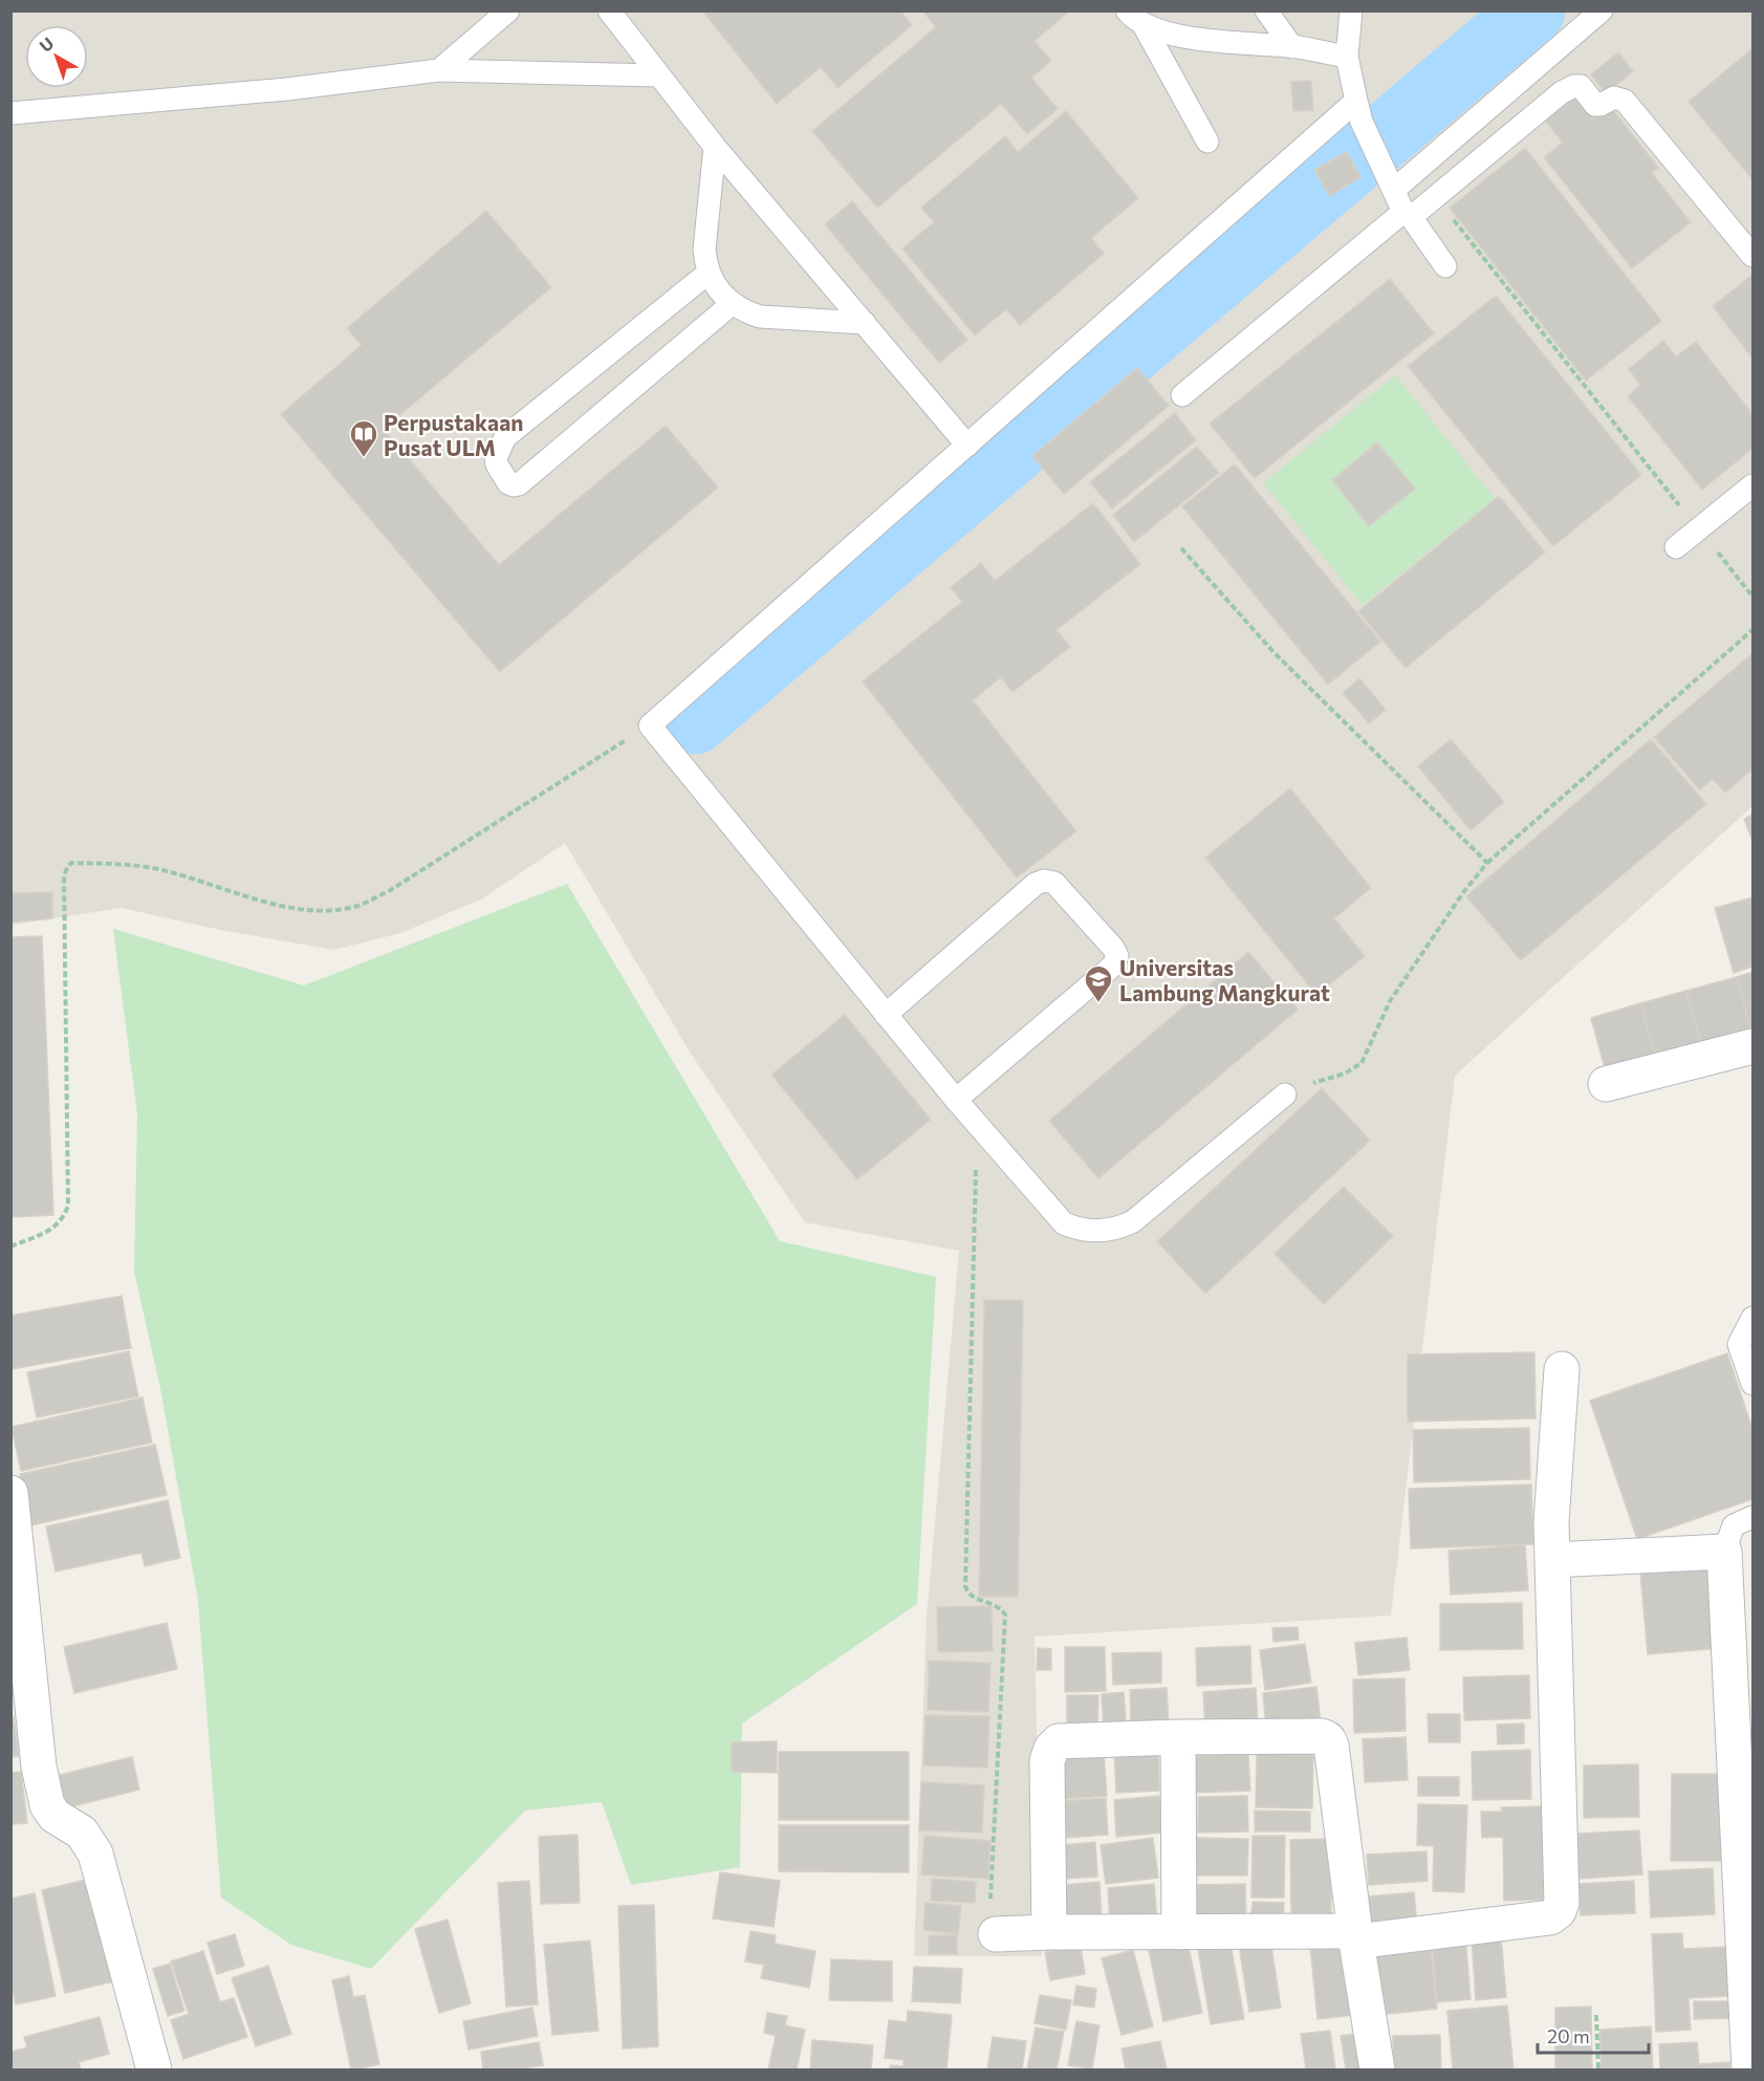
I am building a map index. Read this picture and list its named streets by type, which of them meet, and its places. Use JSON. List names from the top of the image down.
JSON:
{
  "places": {
    "library": ["Perpustakaan Pusat ULM"],
    "school or university": ["Universitas Lambung Mangkurat"]
  },
  "scale_bar": "20 m",
  "north": "top left"
}
